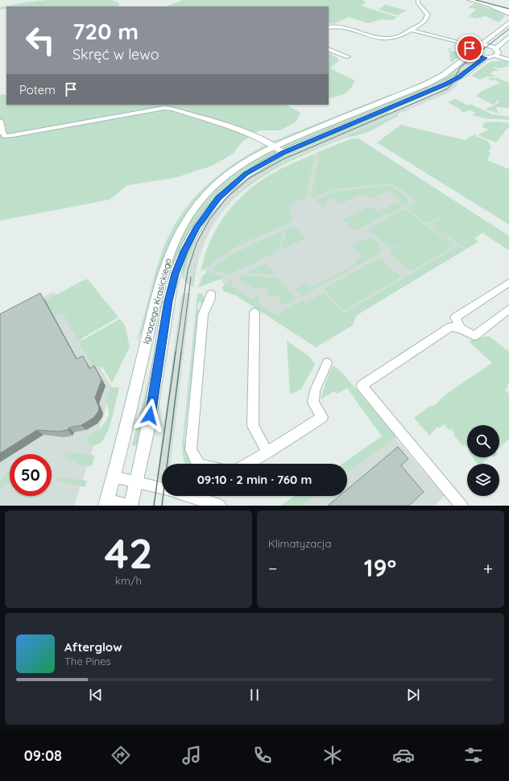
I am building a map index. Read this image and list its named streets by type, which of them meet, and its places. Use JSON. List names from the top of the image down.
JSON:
{
  "streets": {
    "main road": ["Ignacego Krasickiego"]
  },
  "page": {
    "turn": ["720 m", "Skręć w lewo"],
    "then": "Potem",
    "limit": "50",
    "trip": "09:10 · 2 min · 760 m",
    "tile": [
      ["42", "km/h"],
      "Klimatyzacja"
    ],
    "heat": ["−", "19°", "+"],
    "song": ["Afterglow", "The Pines"],
    "tabs": "09:08"
  }
}
